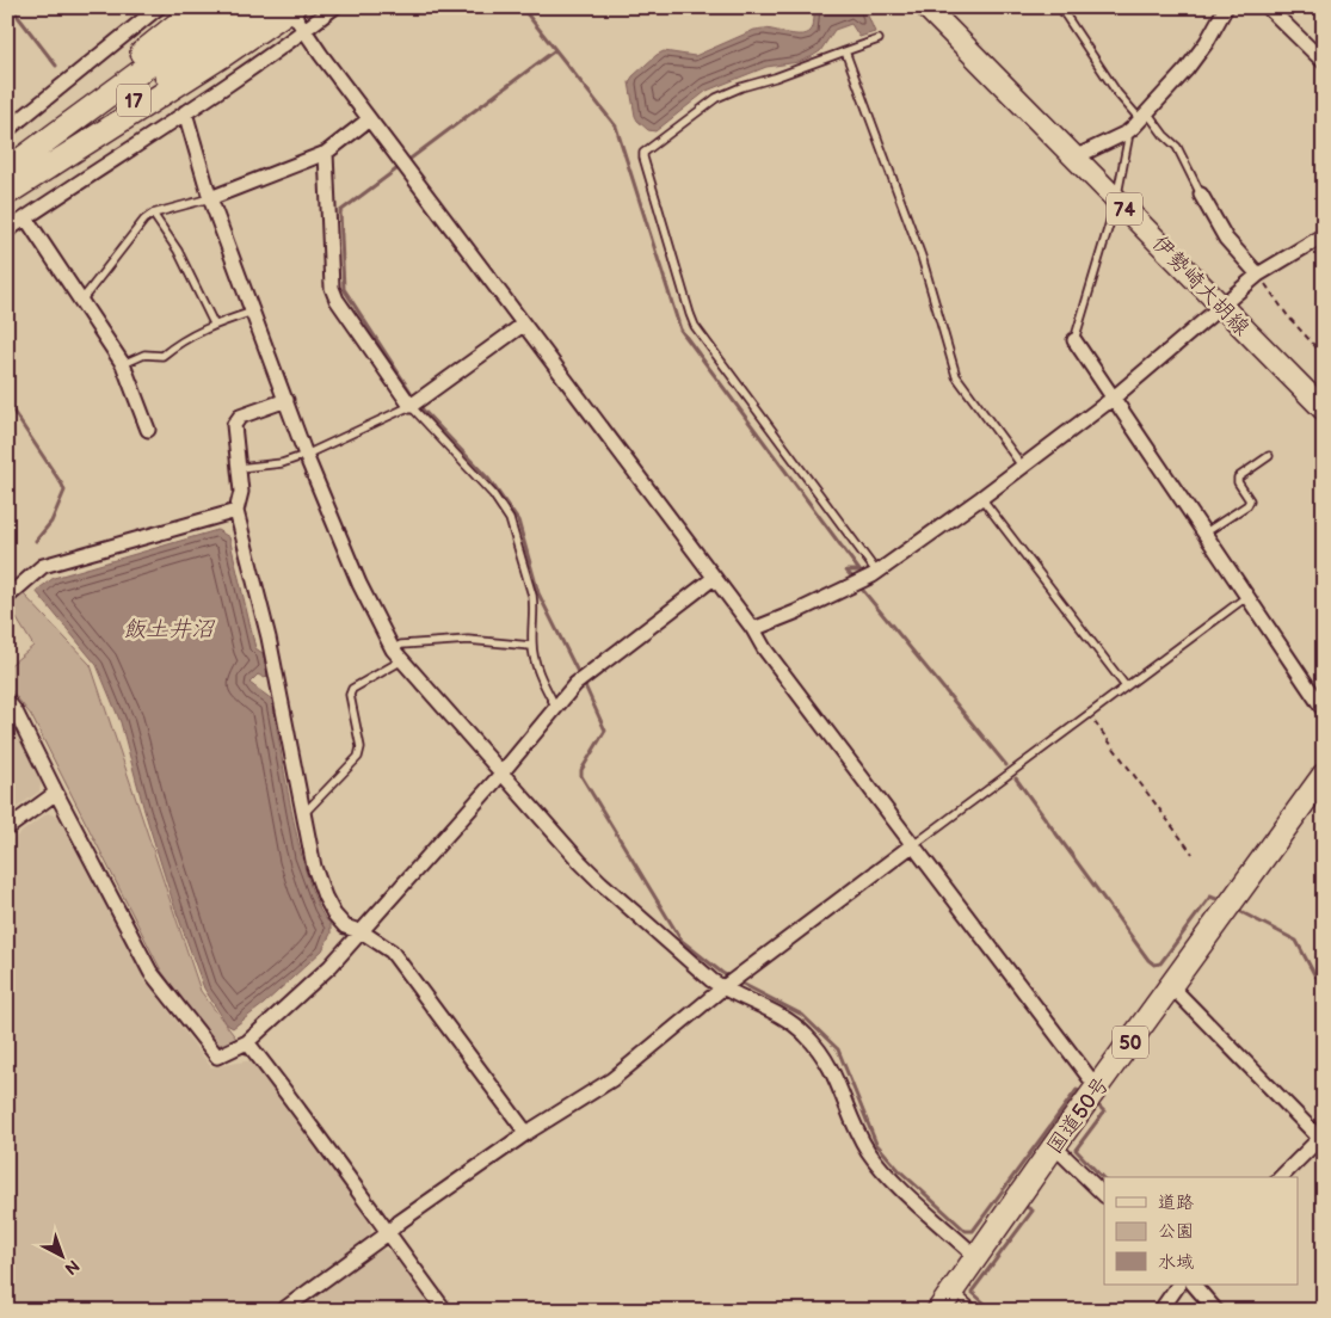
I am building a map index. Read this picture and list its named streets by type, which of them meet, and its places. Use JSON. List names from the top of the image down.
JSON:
{
  "streets": {
    "highway": ["17", "50", "国道50号"],
    "main road": ["74", "伊勢崎大胡線"]
  },
  "water": ["飯土井沼"],
  "legend": ["道路", "公園", "水域"],
  "north": "bottom right"
}
